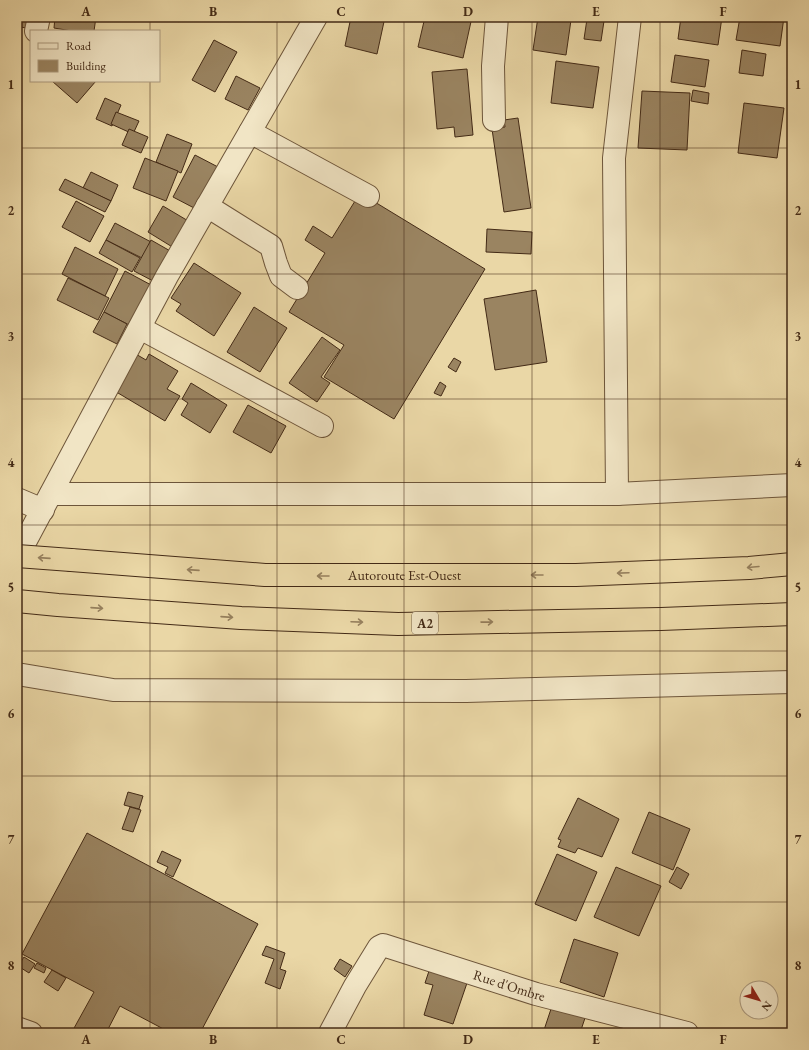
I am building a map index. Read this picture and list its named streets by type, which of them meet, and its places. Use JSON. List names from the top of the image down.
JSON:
{
  "streets": {
    "highway": ["Autoroute Est-Ouest", "A2"],
    "street": ["Rue d'Ombre"]
  },
  "legend": ["Road", "Building"],
  "north": "bottom right",
  "grid": {
    "columns": [
      "A",
      "B",
      "C",
      "D",
      "E",
      "F"
    ],
    "rows": [
      "1",
      "2",
      "3",
      "4",
      "5",
      "6",
      "7",
      "8"
    ]
  }
}
